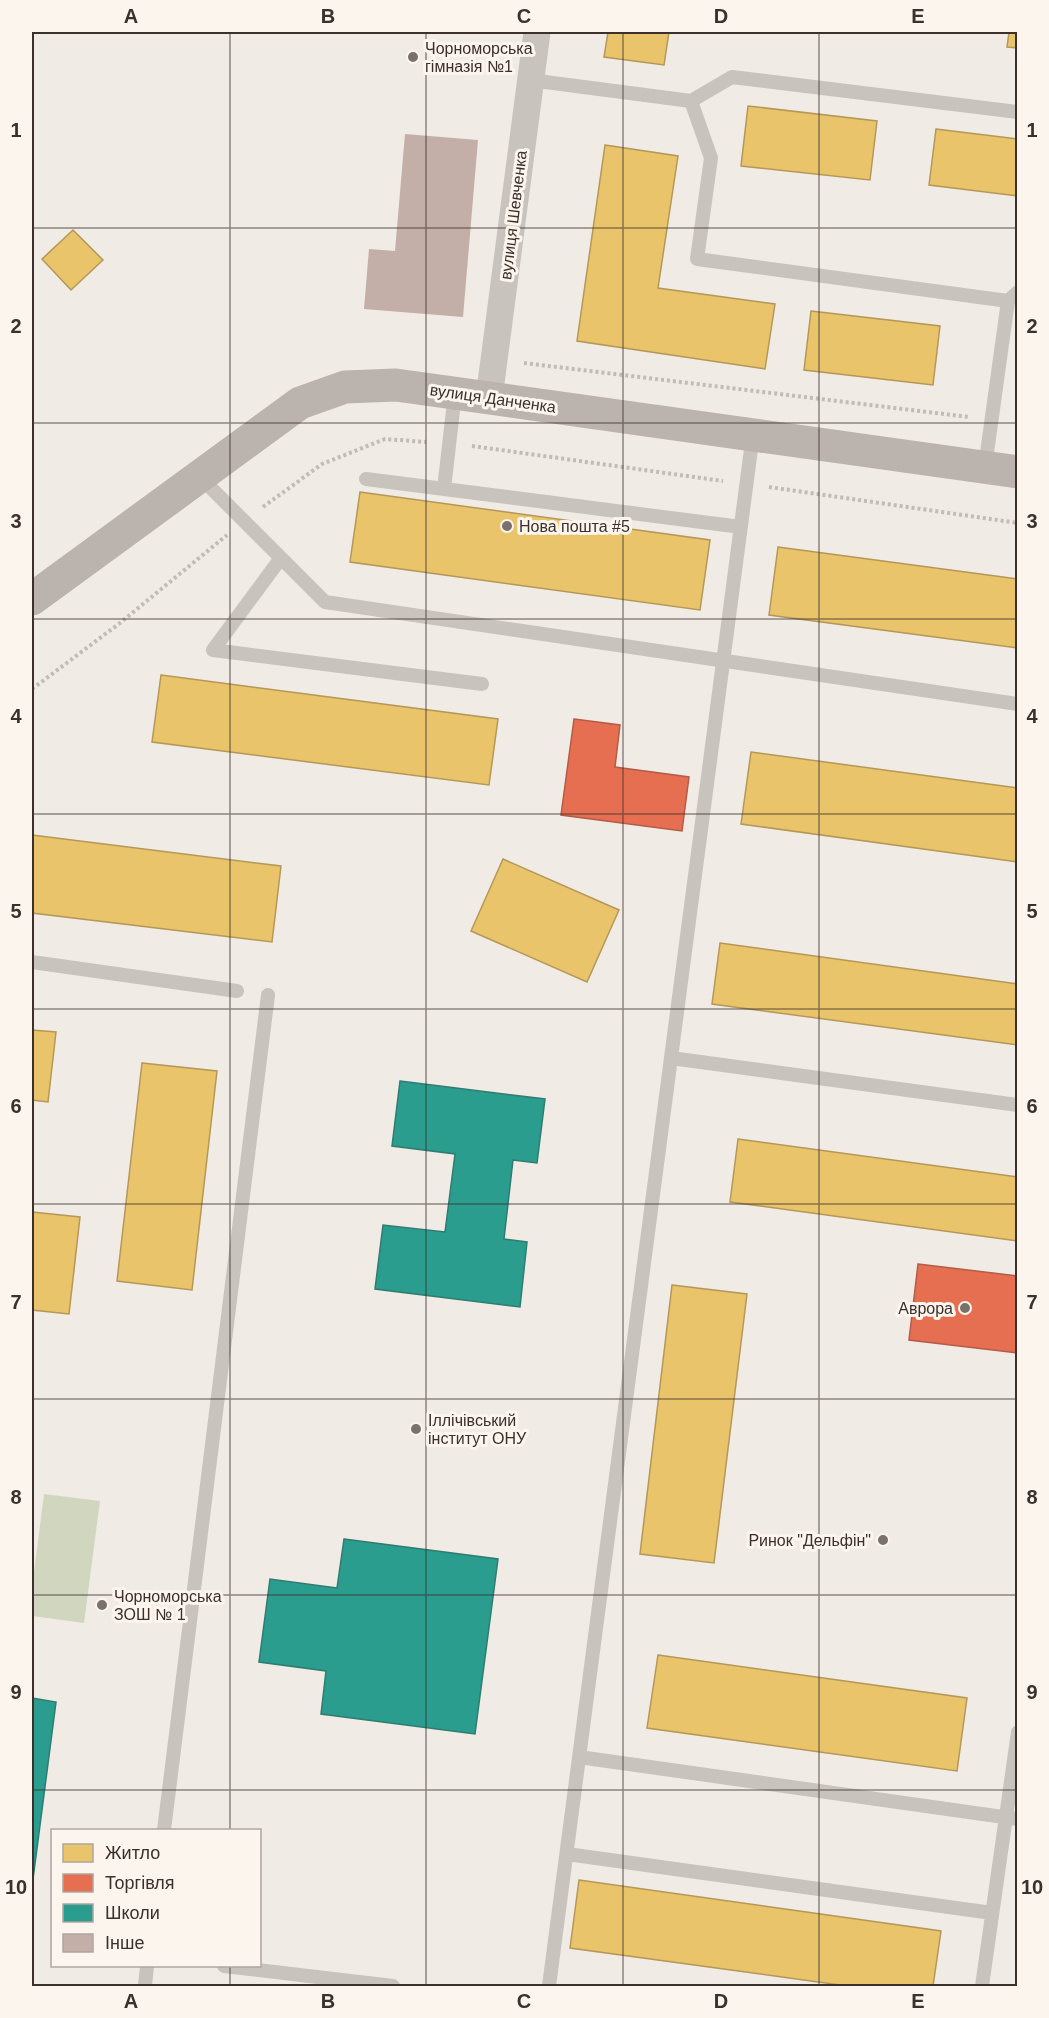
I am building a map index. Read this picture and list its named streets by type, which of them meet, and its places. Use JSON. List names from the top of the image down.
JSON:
{
  "streets": {
    "main road": ["вулиця Данченка"],
    "street": ["вулиця Шевченка"]
  },
  "crossings": [
    ["вулиця Шевченка", "вулиця Данченка"]
  ],
  "places": [
    "Чорноморська гімназія №1",
    "Нова пошта #5",
    "Аврора",
    "Іллічівський інститут ОНУ",
    "Ринок \"Дельфін\"",
    "Чорноморська ЗОШ № 1"
  ],
  "legend": [
    "Житло",
    "Торгівля",
    "Школи",
    "Інше"
  ],
  "grid": {
    "columns": [
      "A",
      "B",
      "C",
      "D",
      "E"
    ],
    "rows": [
      "1",
      "2",
      "3",
      "4",
      "5",
      "6",
      "7",
      "8",
      "9",
      "10"
    ]
  }
}
